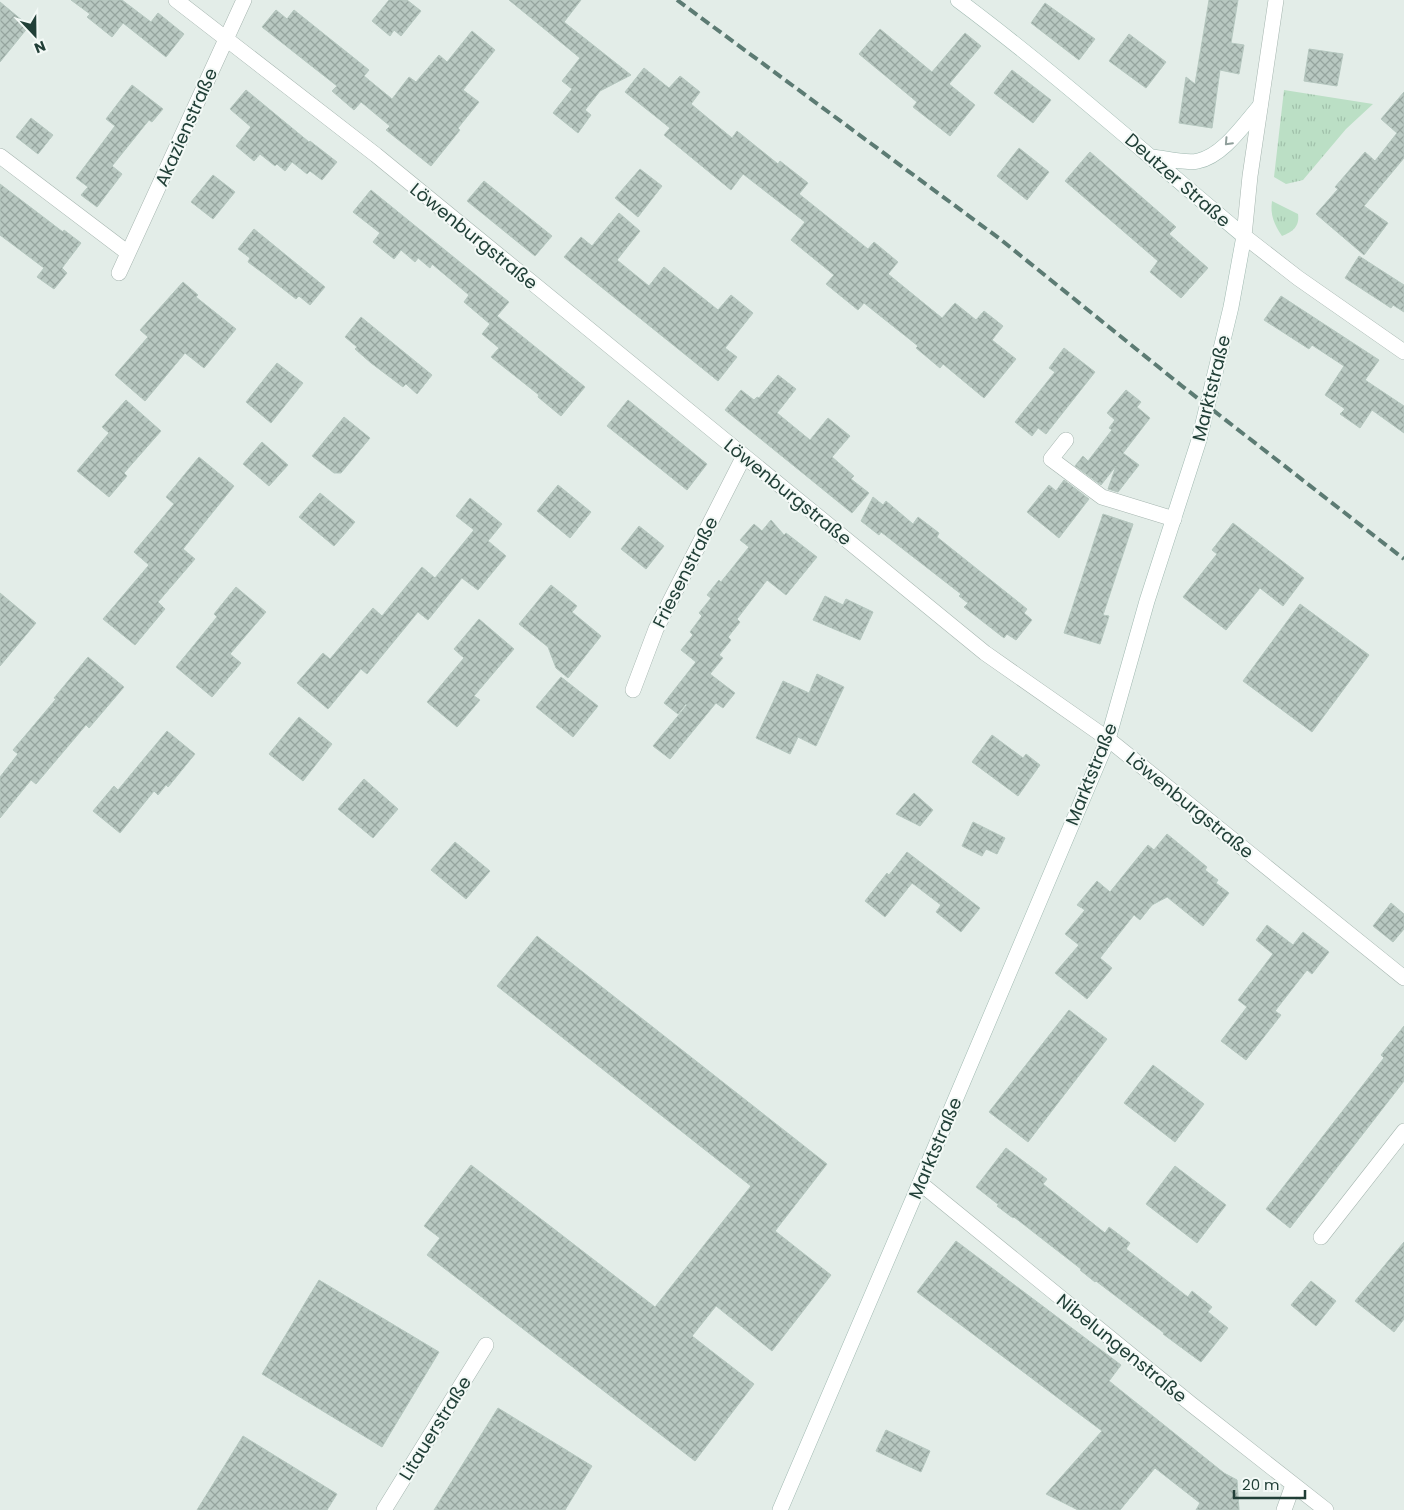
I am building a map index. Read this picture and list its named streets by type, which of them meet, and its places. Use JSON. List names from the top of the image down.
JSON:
{
  "streets": {
    "street": [
      "Akazienstraße",
      "Deutzer Straße",
      "Löwenburgstraße",
      "Marktstraße",
      "Friesenstraße",
      "Nibelungenstraße",
      "Litauerstraße"
    ]
  },
  "crossings": [
    ["Akazienstraße", "Löwenburgstraße"],
    ["Deutzer Straße", "Marktstraße"],
    ["Löwenburgstraße", "Marktstraße"],
    ["Löwenburgstraße", "Friesenstraße"],
    ["Marktstraße", "Nibelungenstraße"]
  ],
  "scale_bar": "20 m",
  "north": "bottom"
}
